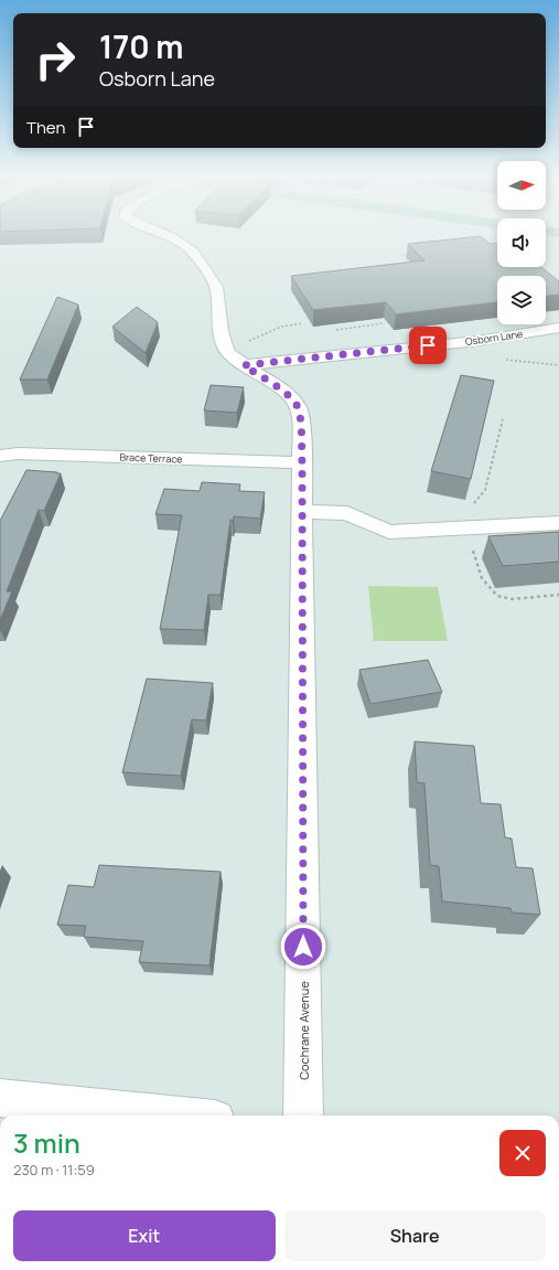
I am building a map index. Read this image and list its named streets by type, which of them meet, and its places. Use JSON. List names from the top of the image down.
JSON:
{
  "streets": {
    "street": ["Osborn Lane", "Brace Terrace", "Cochrane Avenue"]
  },
  "crossings": [
    ["Osborn Lane", "Cochrane Avenue"],
    ["Brace Terrace", "Cochrane Avenue"]
  ],
  "north": "right",
  "page": {
    "turn": ["170 m", "Osborn Lane"],
    "then": "Then",
    "heading": ["3 min", "230 m · 11:59"],
    "buttons": ["Exit", "Share"]
  }
}
